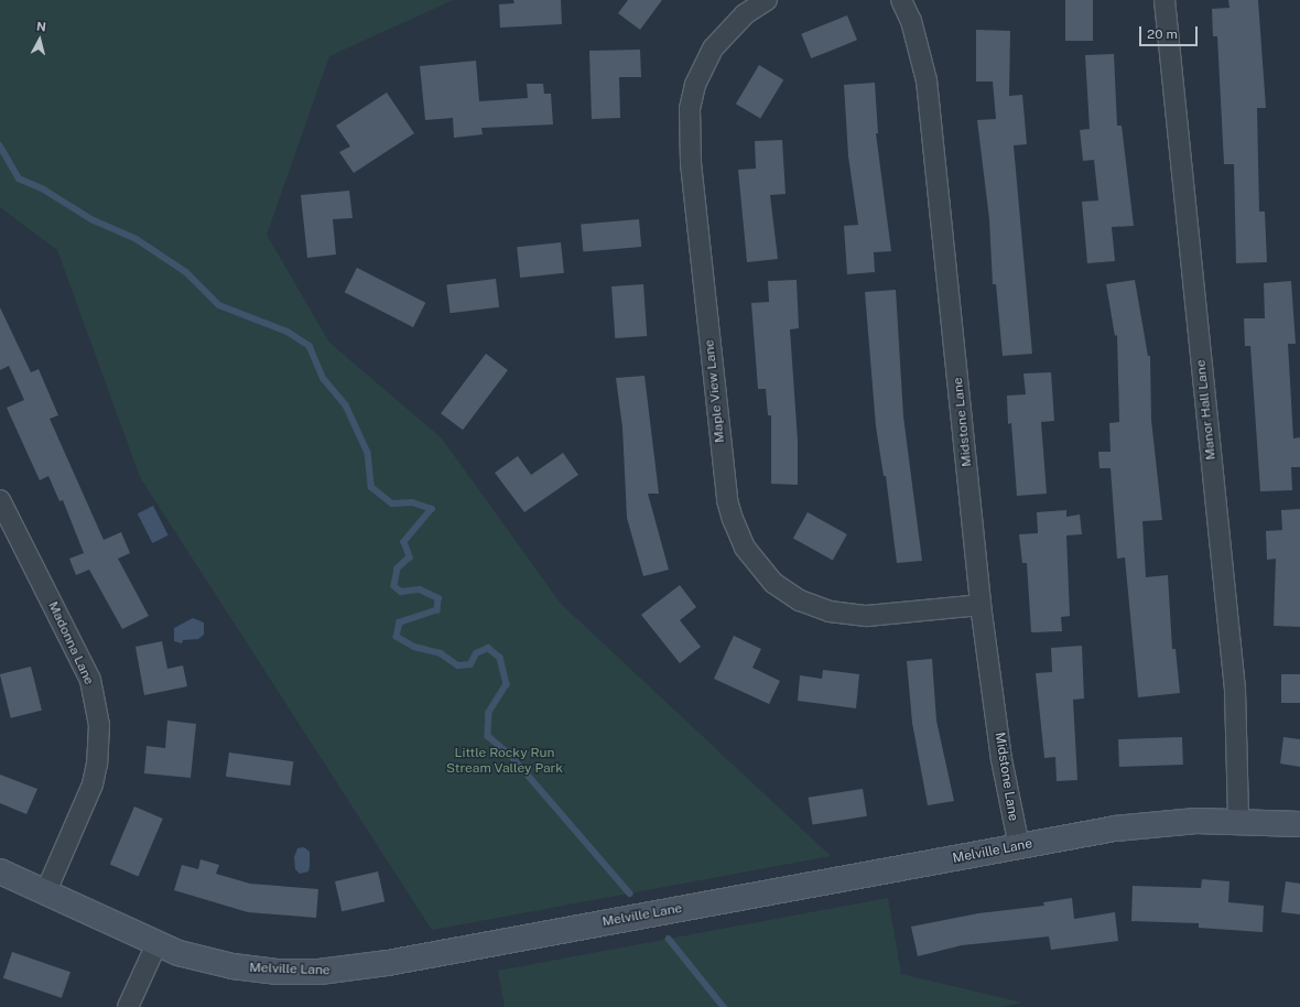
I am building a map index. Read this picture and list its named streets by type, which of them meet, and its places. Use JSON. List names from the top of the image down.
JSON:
{
  "streets": {
    "street": [
      "Maple View Lane",
      "Manor Hall Lane",
      "Midstone Lane",
      "Madonna Lane",
      "Melville Lane"
    ]
  },
  "crossings": [
    ["Maple View Lane", "Midstone Lane"],
    ["Manor Hall Lane", "Melville Lane"],
    ["Midstone Lane", "Melville Lane"],
    ["Madonna Lane", "Melville Lane"]
  ],
  "parks": ["Little Rocky Run Stream Valley Park"],
  "scale_bar": "20 m",
  "north": "top"
}
